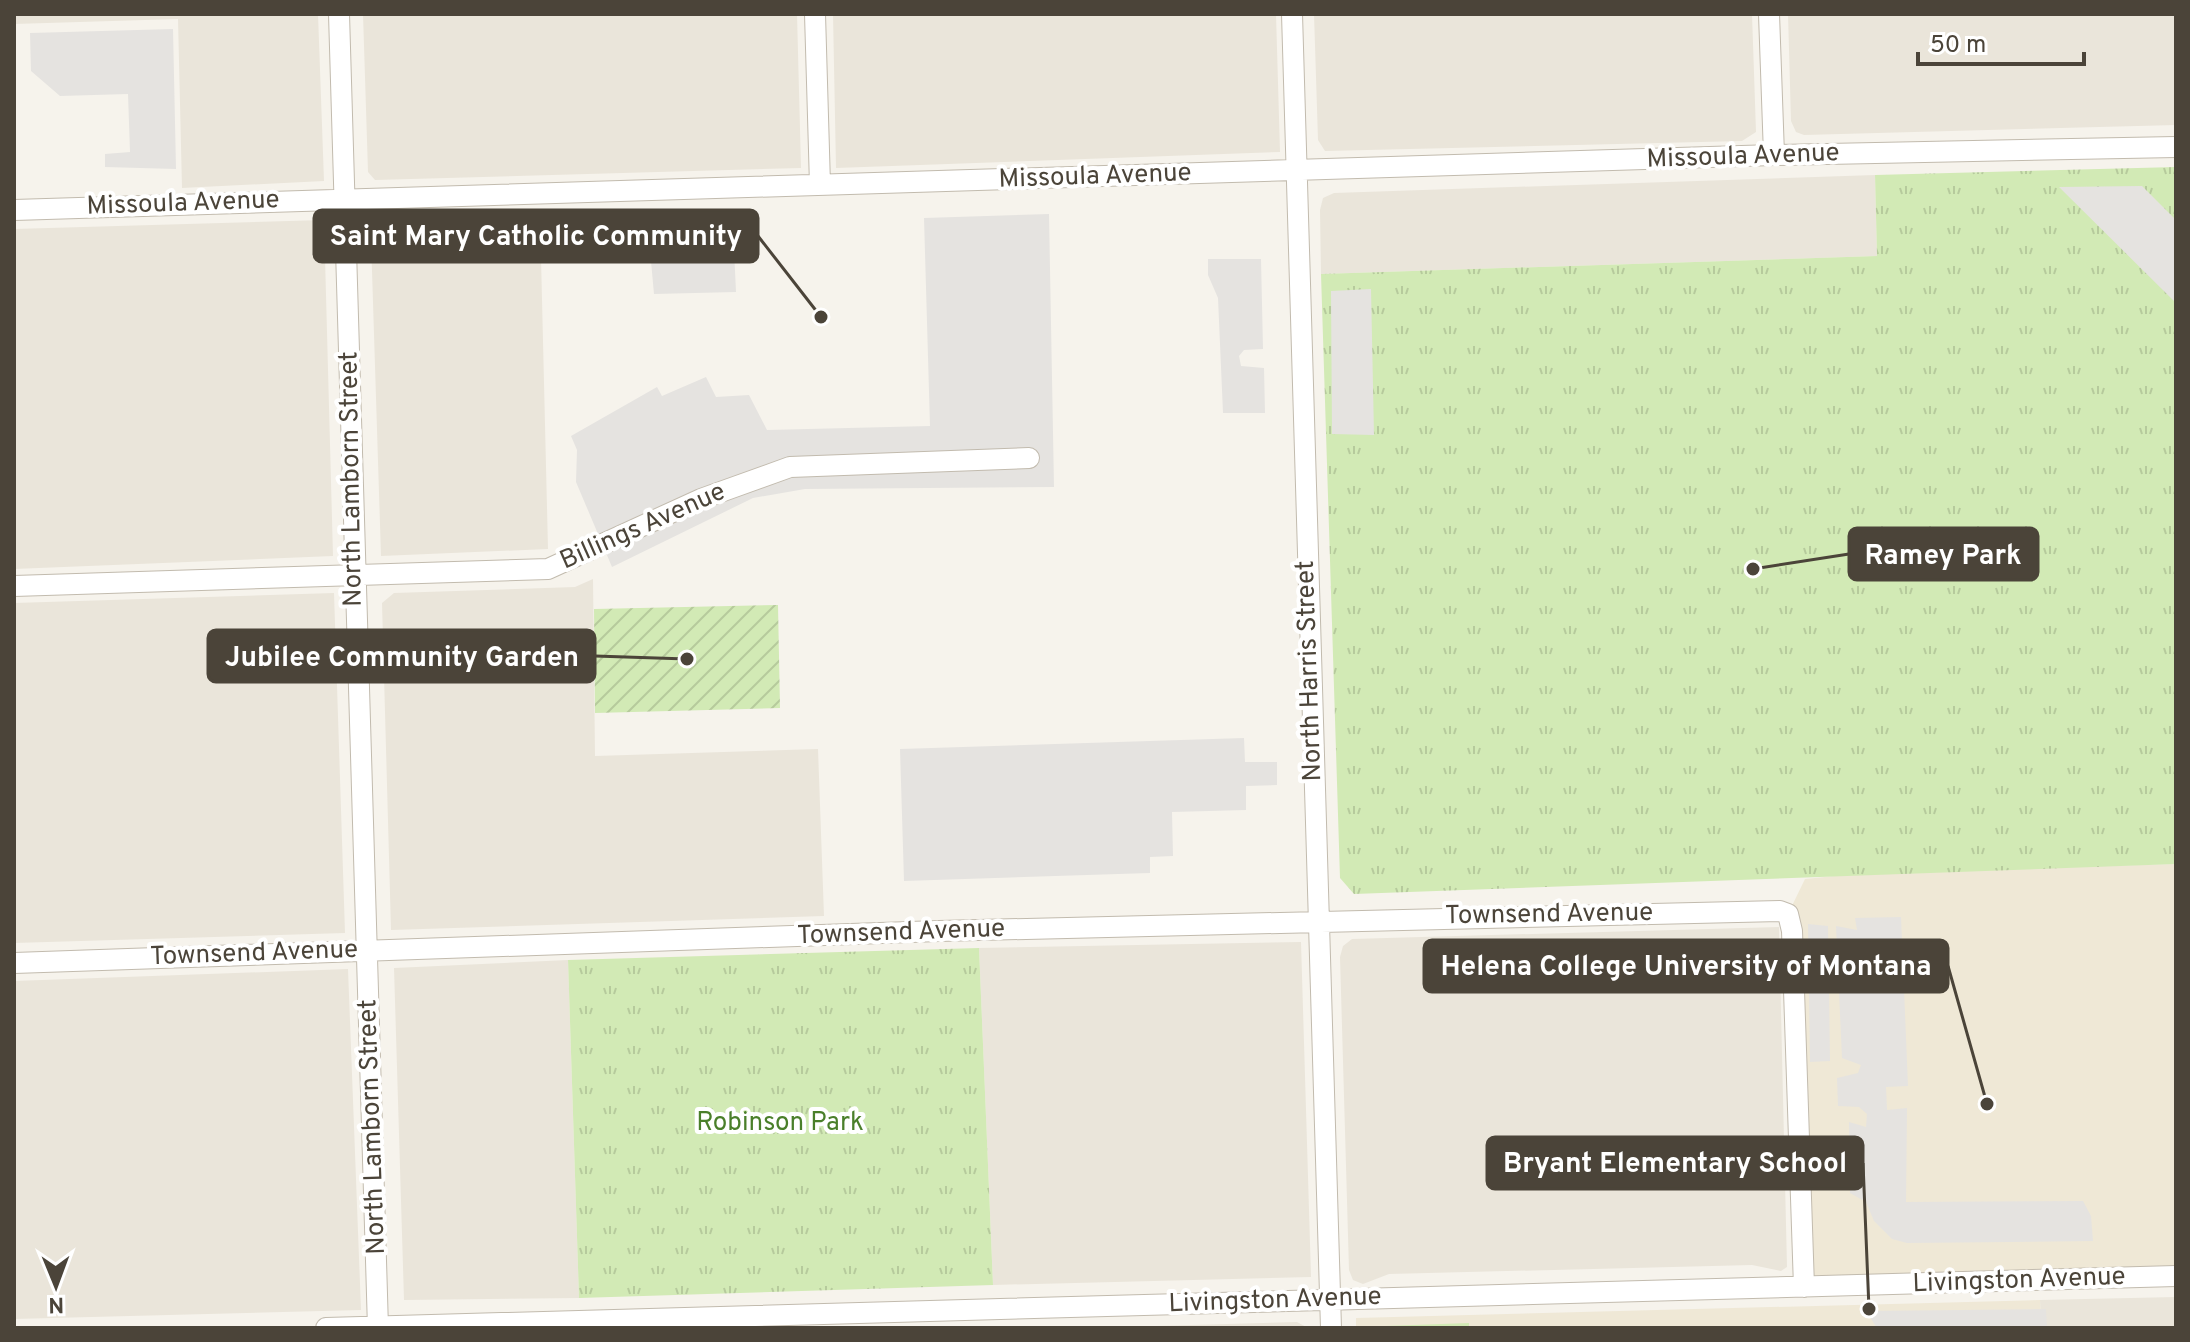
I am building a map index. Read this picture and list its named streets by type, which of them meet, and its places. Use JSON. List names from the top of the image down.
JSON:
{
  "streets": {
    "street": [
      "Missoula Avenue",
      "North Lamborn Street",
      "Billings Avenue",
      "North Harris Street",
      "Townsend Avenue",
      "Livingston Avenue"
    ]
  },
  "crossings": [
    ["Missoula Avenue", "North Lamborn Street"],
    ["Missoula Avenue", "North Harris Street"],
    ["North Lamborn Street", "Billings Avenue"],
    ["North Lamborn Street", "Townsend Avenue"],
    ["North Lamborn Street", "Livingston Avenue"],
    ["North Harris Street", "Townsend Avenue"],
    ["North Harris Street", "Livingston Avenue"],
    ["Townsend Avenue", "Livingston Avenue"]
  ],
  "parks": ["Robinson Park"],
  "places": [
    "Saint Mary Catholic Community",
    "Ramey Park",
    "Jubilee Community Garden",
    "Helena College University of Montana",
    "Bryant Elementary School"
  ],
  "scale_bar": "50 m",
  "north": "bottom"
}
